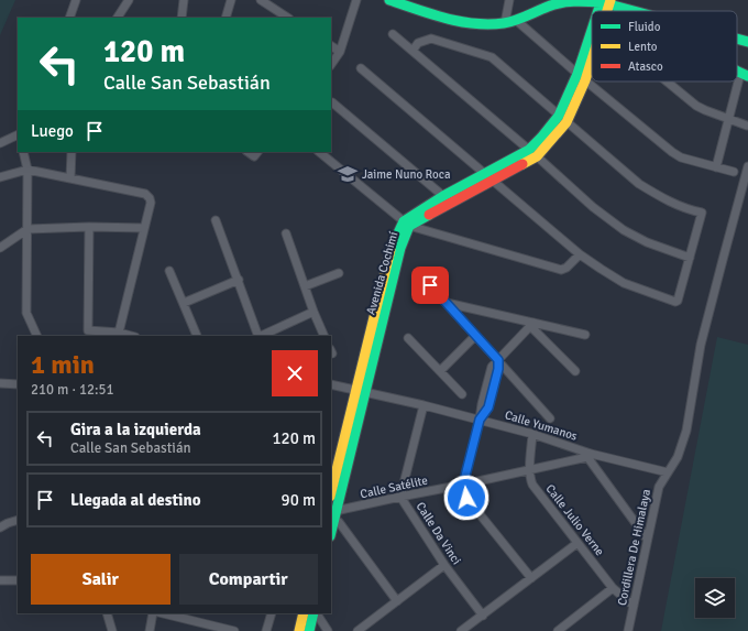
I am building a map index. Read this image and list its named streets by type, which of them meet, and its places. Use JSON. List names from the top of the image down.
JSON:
{
  "streets": {
    "street": [
      "Avenida Cochimí",
      "Calle Yumanos",
      "Calle Satélite",
      "Calle Julio Verne",
      "Calle Da Vinci",
      "Cordillera De Himalaya"
    ]
  },
  "crossings": [
    ["Avenida Cochimí", "Calle Yumanos"],
    ["Avenida Cochimí", "Calle Satélite"],
    ["Calle Yumanos", "Calle Satélite"],
    ["Calle Yumanos", "Calle Julio Verne"],
    ["Calle Yumanos", "Calle Da Vinci"],
    ["Calle Yumanos", "Cordillera De Himalaya"],
    ["Calle Satélite", "Calle Julio Verne"],
    ["Calle Satélite", "Calle Da Vinci"],
    ["Calle Julio Verne", "Cordillera De Himalaya"]
  ],
  "places": {
    "school or university": ["Jaime Nuno Roca"]
  },
  "legend": ["Fluido", "Lento", "Atasco"],
  "page": {
    "turn": ["120 m", "Calle San Sebastián"],
    "then": "Luego",
    "heading": ["1 min", "210 m · 12:51"],
    "list": [
      {
        "name": "Gira a la izquierda",
        "note": "Calle San Sebastián",
        "value": "120 m"
      },
      {
        "name": "Llegada al destino",
        "value": "90 m"
      }
    ],
    "buttons": ["Salir", "Compartir"]
  }
}
